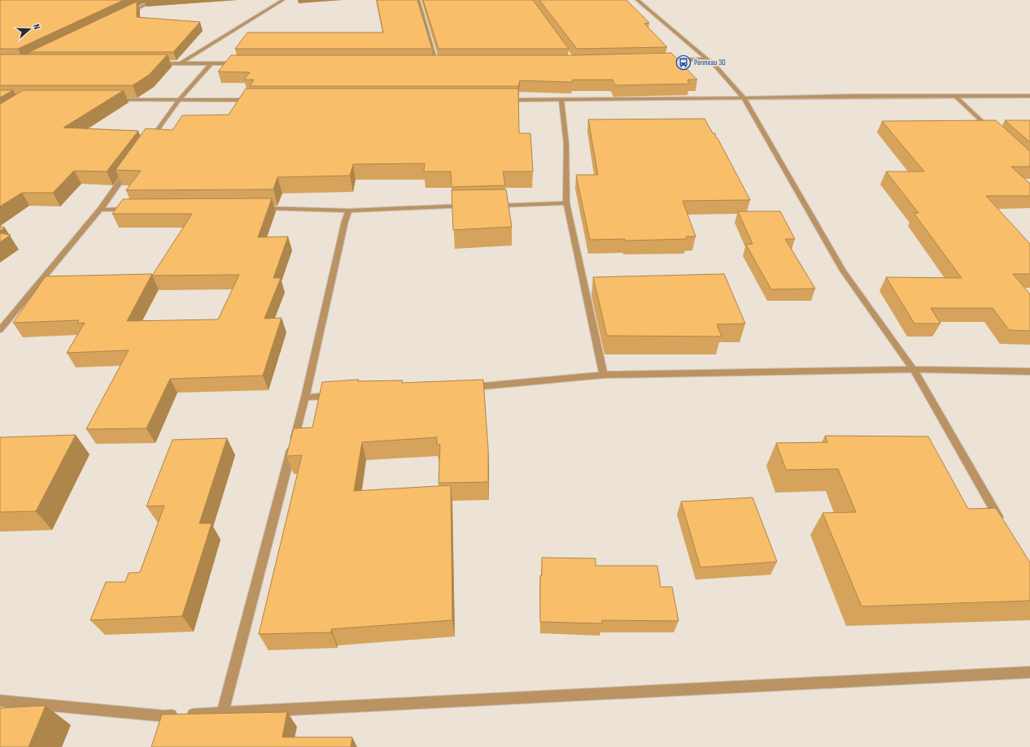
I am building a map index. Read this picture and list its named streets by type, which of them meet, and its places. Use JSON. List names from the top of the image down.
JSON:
{
  "places": {
    "bus stop": ["Panneau 30"]
  },
  "north": "right"
}
